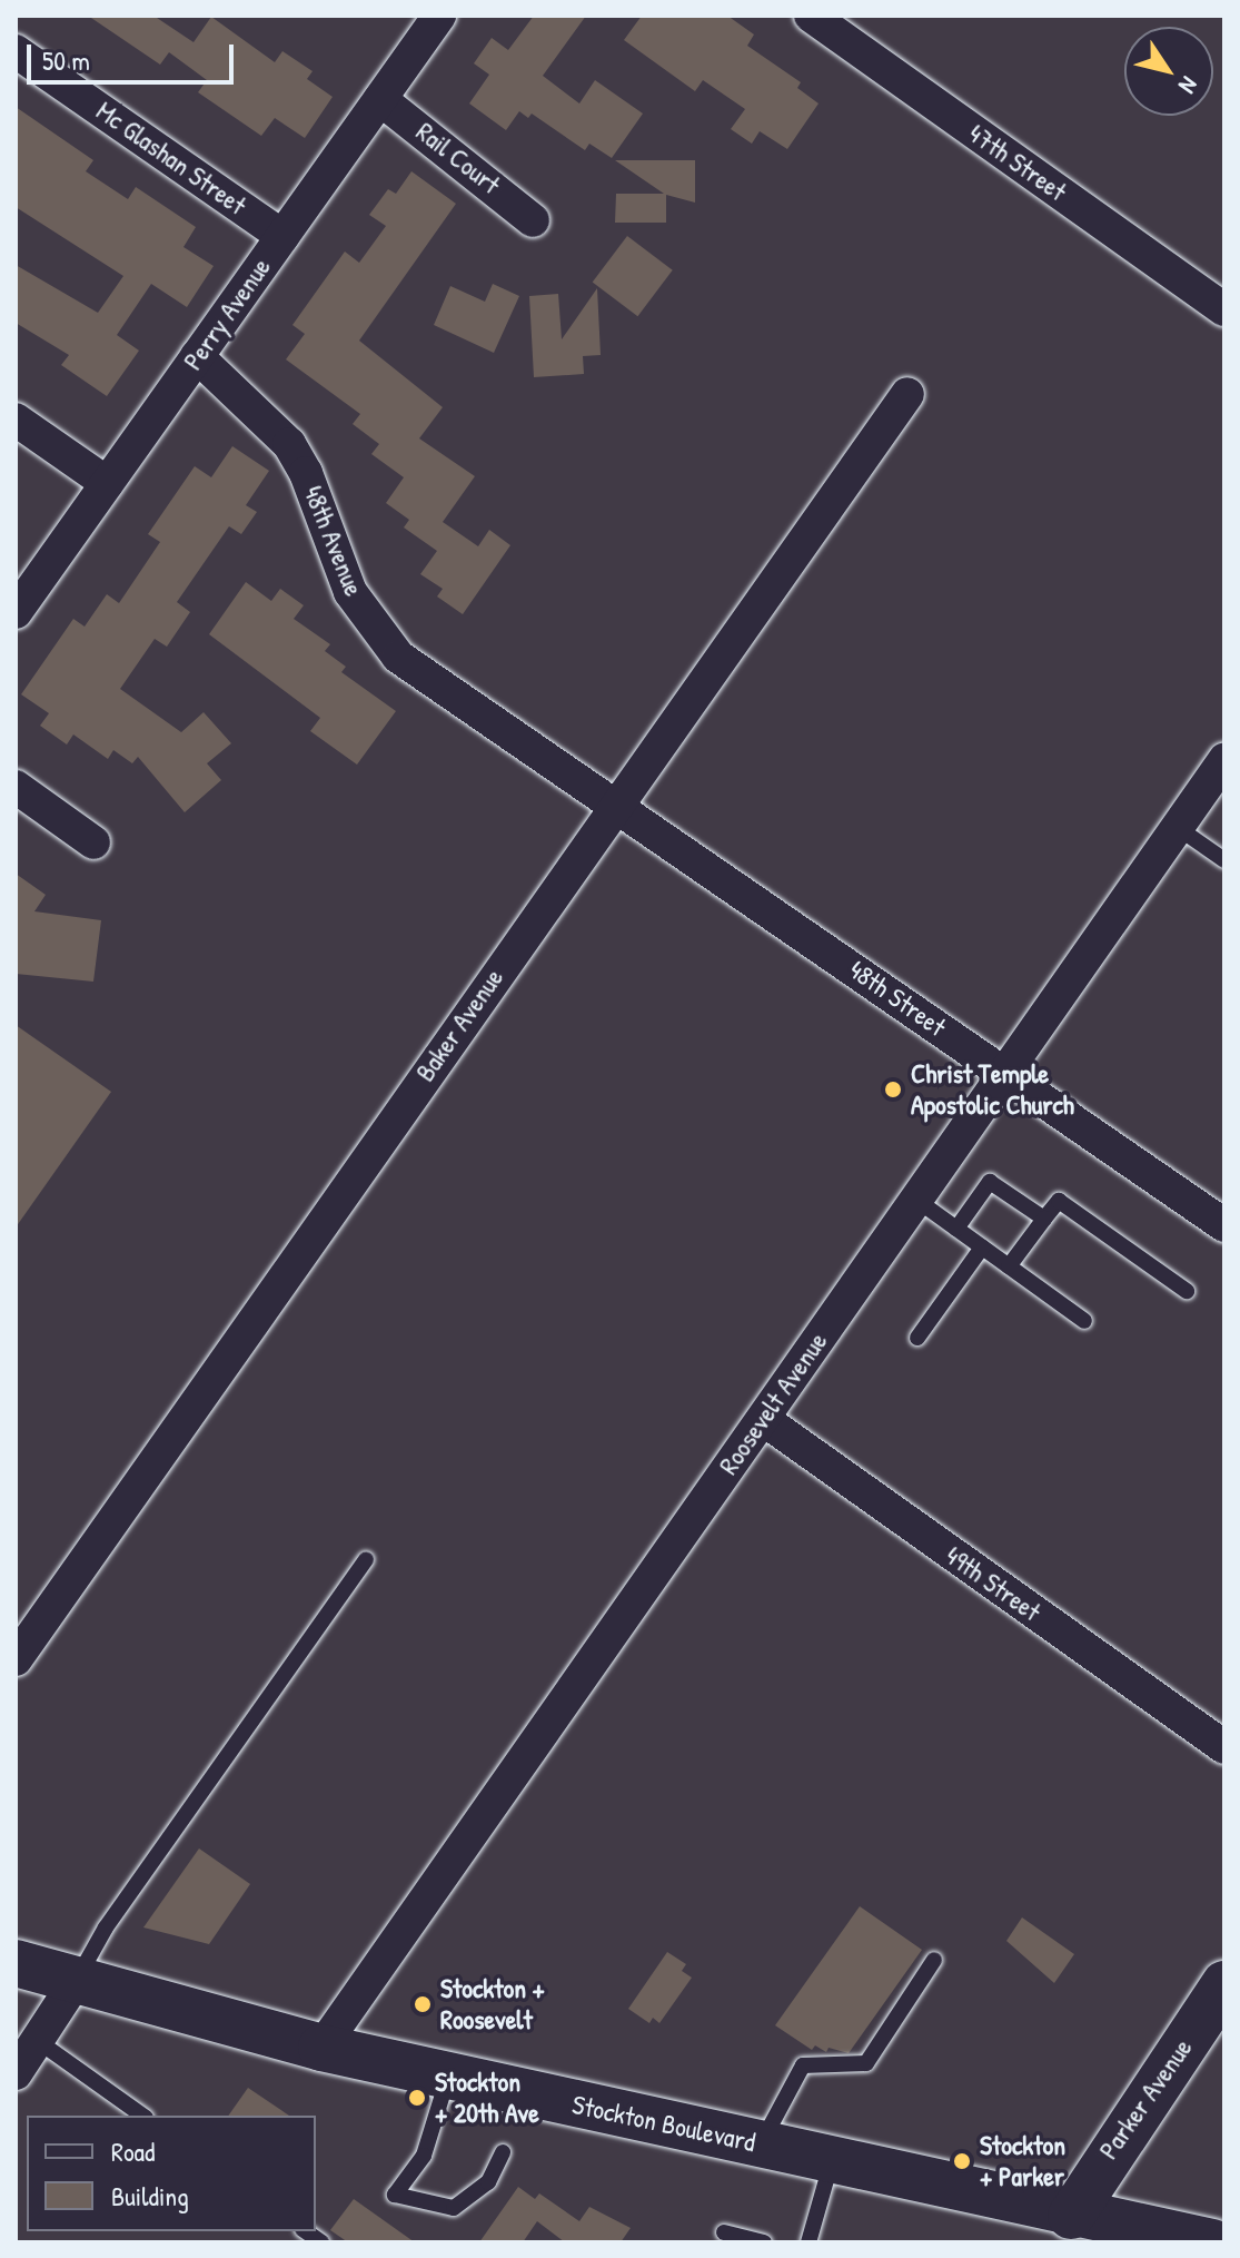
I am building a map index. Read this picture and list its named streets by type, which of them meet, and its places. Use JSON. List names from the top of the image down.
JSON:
{
  "streets": {
    "main road": ["Parker Avenue", "Stockton Boulevard"],
    "street": [
      "Mc Glashan Street",
      "Rail Court",
      "47th Street",
      "Perry Avenue",
      "48th Avenue",
      "48th Street",
      "Baker Avenue",
      "Roosevelt Avenue",
      "49th Street"
    ]
  },
  "crossings": [
    ["Mc Glashan Street", "Perry Avenue"],
    ["Rail Court", "Perry Avenue"],
    ["Perry Avenue", "48th Avenue"],
    ["48th Avenue", "48th Street"],
    ["48th Avenue", "Baker Avenue"],
    ["48th Street", "Baker Avenue"],
    ["48th Street", "Roosevelt Avenue"],
    ["Roosevelt Avenue", "49th Street"],
    ["Roosevelt Avenue", "Stockton Boulevard"],
    ["Parker Avenue", "Stockton Boulevard"]
  ],
  "places": [
    "Christ Temple Apostolic Church",
    "Stockton + Roosevelt",
    "Stockton + 20th Ave",
    "Stockton + Parker"
  ],
  "legend": ["Road", "Building"],
  "scale_bar": "50 m",
  "north": "bottom right"
}
